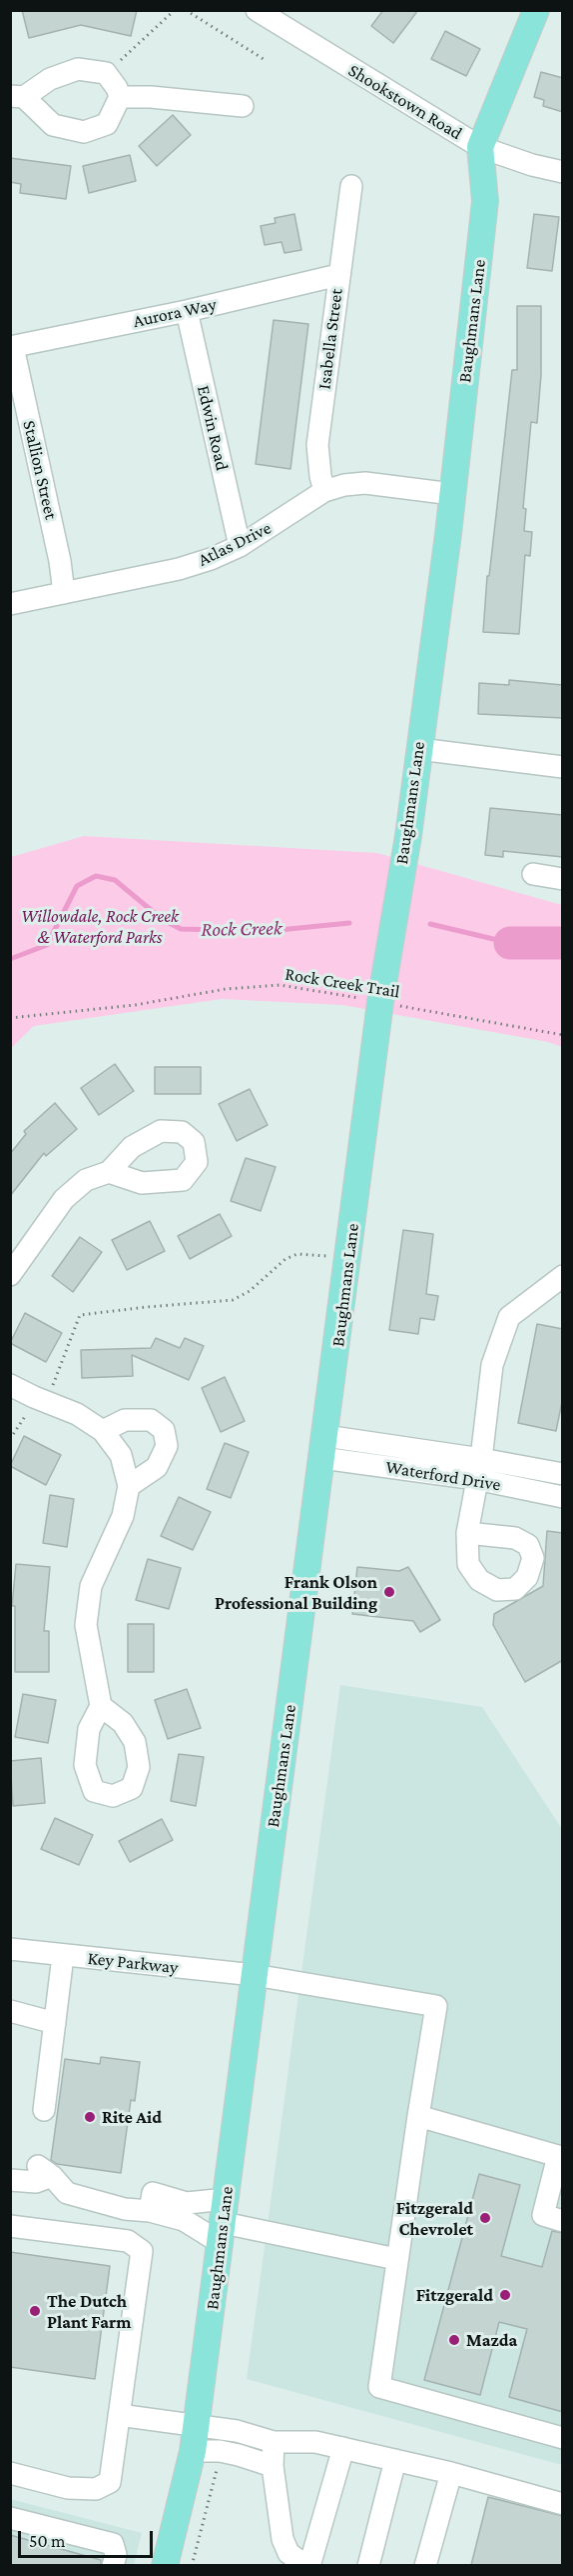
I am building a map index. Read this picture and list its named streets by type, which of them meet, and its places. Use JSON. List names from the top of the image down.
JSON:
{
  "streets": {
    "main road": ["Baughmans Lane"],
    "street": [
      "Shookstown Road",
      "Aurora Way",
      "Isabella Street",
      "Edwin Road",
      "Stallion Street",
      "Atlas Drive",
      "Waterford Drive",
      "Key Parkway"
    ],
    "path": ["Rock Creek Trail"]
  },
  "crossings": [
    ["Shookstown Road", "Baughmans Lane"],
    ["Aurora Way", "Isabella Street"],
    ["Aurora Way", "Edwin Road"],
    ["Aurora Way", "Stallion Street"],
    ["Baughmans Lane", "Atlas Drive"],
    ["Baughmans Lane", "Rock Creek Trail"],
    ["Baughmans Lane", "Waterford Drive"],
    ["Baughmans Lane", "Key Parkway"],
    ["Isabella Street", "Atlas Drive"],
    ["Edwin Road", "Atlas Drive"],
    ["Stallion Street", "Atlas Drive"]
  ],
  "water": ["Rock Creek"],
  "parks": ["Willowdale, Rock Creek & Waterford Parks"],
  "places": [
    "Frank Olson Professional Building",
    "Rite Aid",
    "Fitzgerald Chevrolet",
    "Fitzgerald",
    "The Dutch Plant Farm",
    "Mazda"
  ],
  "scale_bar": "50 m"
}
